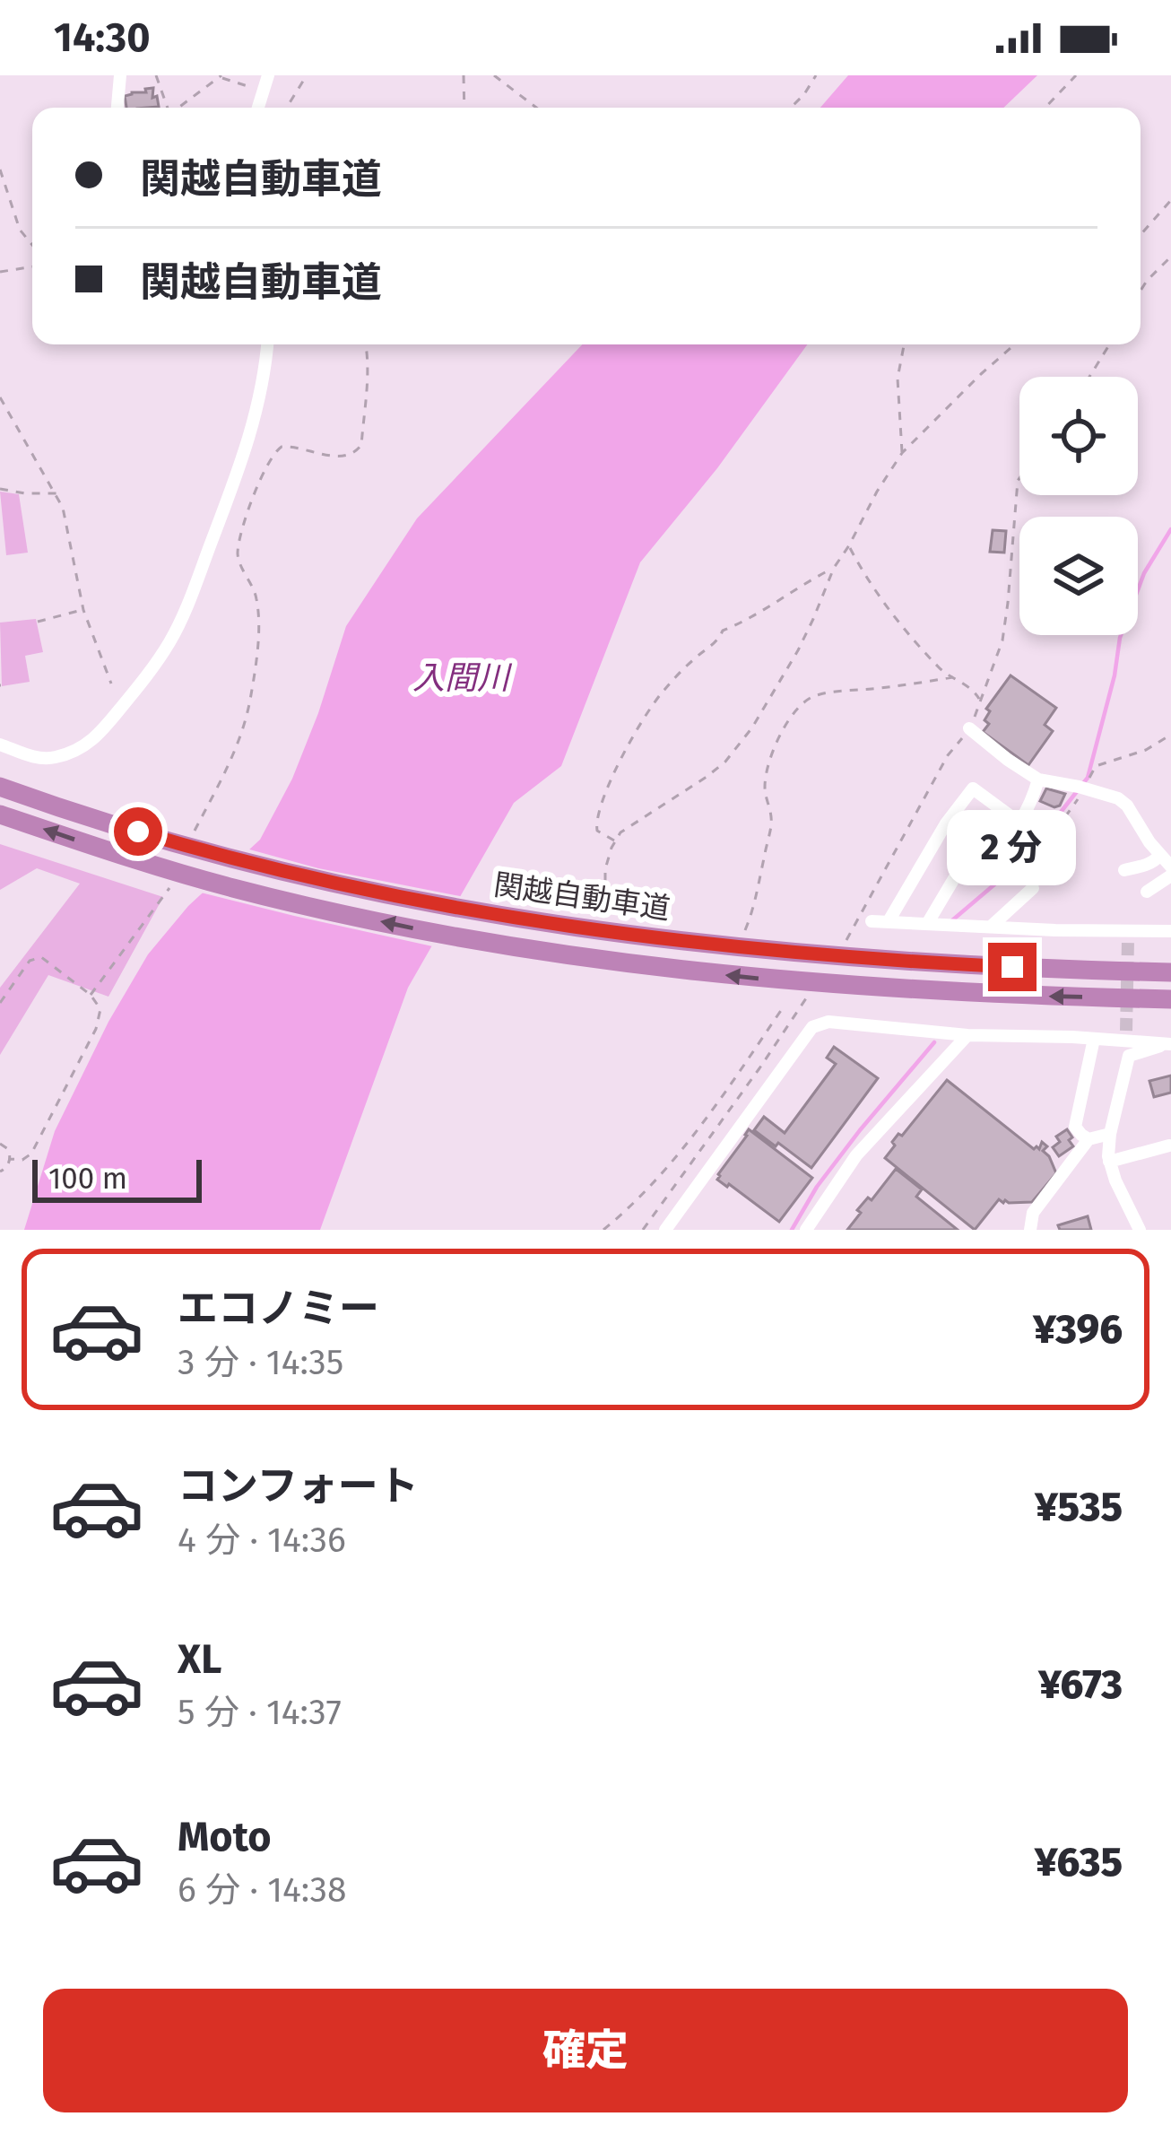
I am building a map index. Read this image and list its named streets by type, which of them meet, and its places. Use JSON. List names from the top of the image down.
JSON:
{
  "streets": {
    "highway": ["関越自動車道"]
  },
  "water": ["入間川"],
  "scale_bar": "100 m",
  "page": {
    "status": "14:30",
    "banner": ["関越自動車道", "関越自動車道"],
    "bubble": "2 分",
    "scale": "100 m",
    "list": [
      {
        "name": "エコノミー",
        "note": "3 分 · 14:35",
        "value": "¥396"
      },
      {
        "name": "コンフォート",
        "note": "4 分 · 14:36",
        "value": "¥535"
      },
      {
        "name": "XL",
        "note": "5 分 · 14:37",
        "value": "¥673"
      },
      {
        "name": "Moto",
        "note": "6 分 · 14:38",
        "value": "¥635"
      }
    ],
    "buttons": "確定"
  }
}
